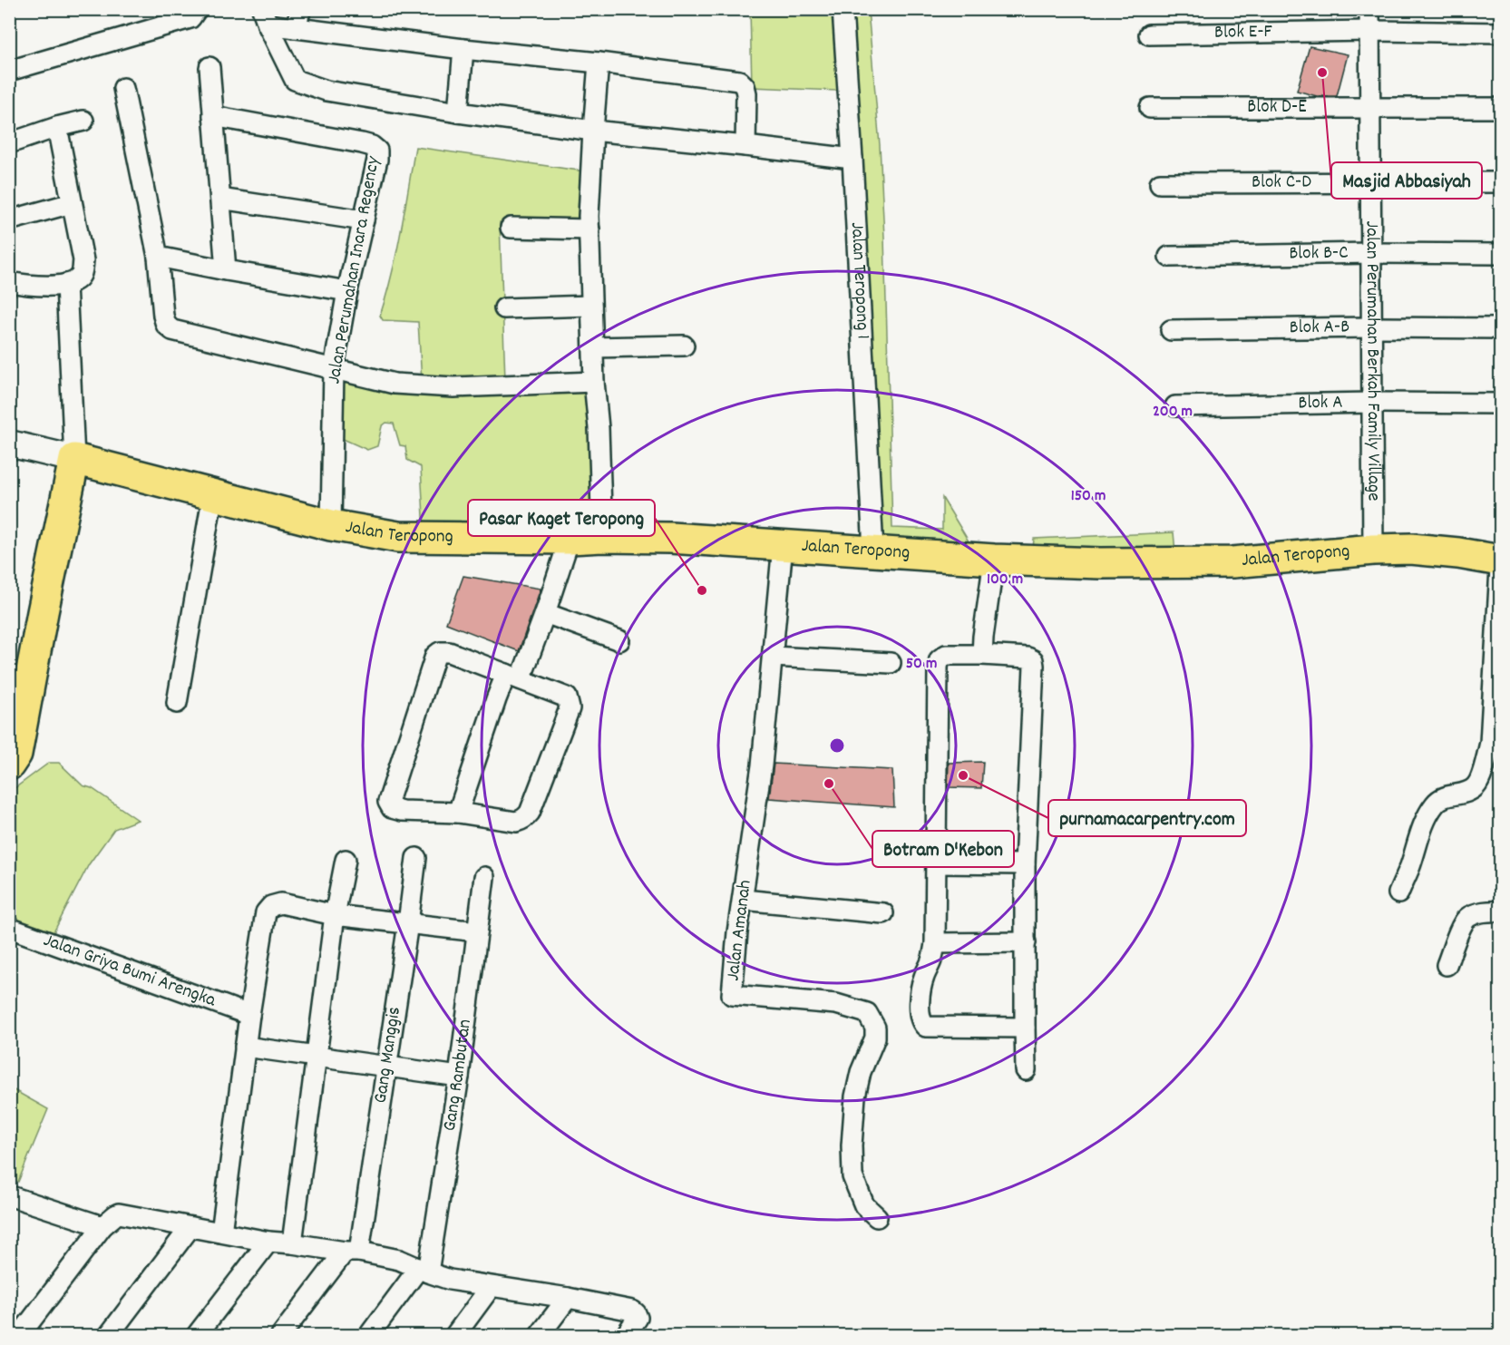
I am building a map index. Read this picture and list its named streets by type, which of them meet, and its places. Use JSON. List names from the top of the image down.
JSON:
{
  "streets": {
    "main road": ["Jalan Teropong"],
    "street": [
      "Blok E-F",
      "Blok D-E",
      "Blok C-D",
      "Blok B-C",
      "Jalan Perumahan Inara Regency",
      "Jalan Teropong 1",
      "Blok A-B",
      "Jalan Perumahan Berkah Family Village",
      "Blok A",
      "Jalan Amanah",
      "Jalan Griya Bumi Arengka",
      "Gang Manggis",
      "Gang Rambutan"
    ]
  },
  "crossings": [
    ["Blok E-F", "Jalan Perumahan Berkah Family Village"],
    ["Blok D-E", "Jalan Perumahan Berkah Family Village"],
    ["Blok C-D", "Jalan Perumahan Berkah Family Village"],
    ["Blok B-C", "Jalan Perumahan Berkah Family Village"],
    ["Jalan Perumahan Inara Regency", "Jalan Teropong"],
    ["Jalan Teropong 1", "Jalan Teropong"],
    ["Blok A-B", "Jalan Perumahan Berkah Family Village"],
    ["Jalan Perumahan Berkah Family Village", "Blok A"],
    ["Jalan Perumahan Berkah Family Village", "Jalan Teropong"],
    ["Jalan Teropong", "Jalan Amanah"]
  ],
  "places": [
    "Masjid Abbasiyah",
    "Pasar Kaget Teropong",
    "purnamacarpentry.com",
    "Botram D'Kebon"
  ],
  "rings": [
    "200 m",
    "150 m",
    "100 m",
    "50 m"
  ]
}
